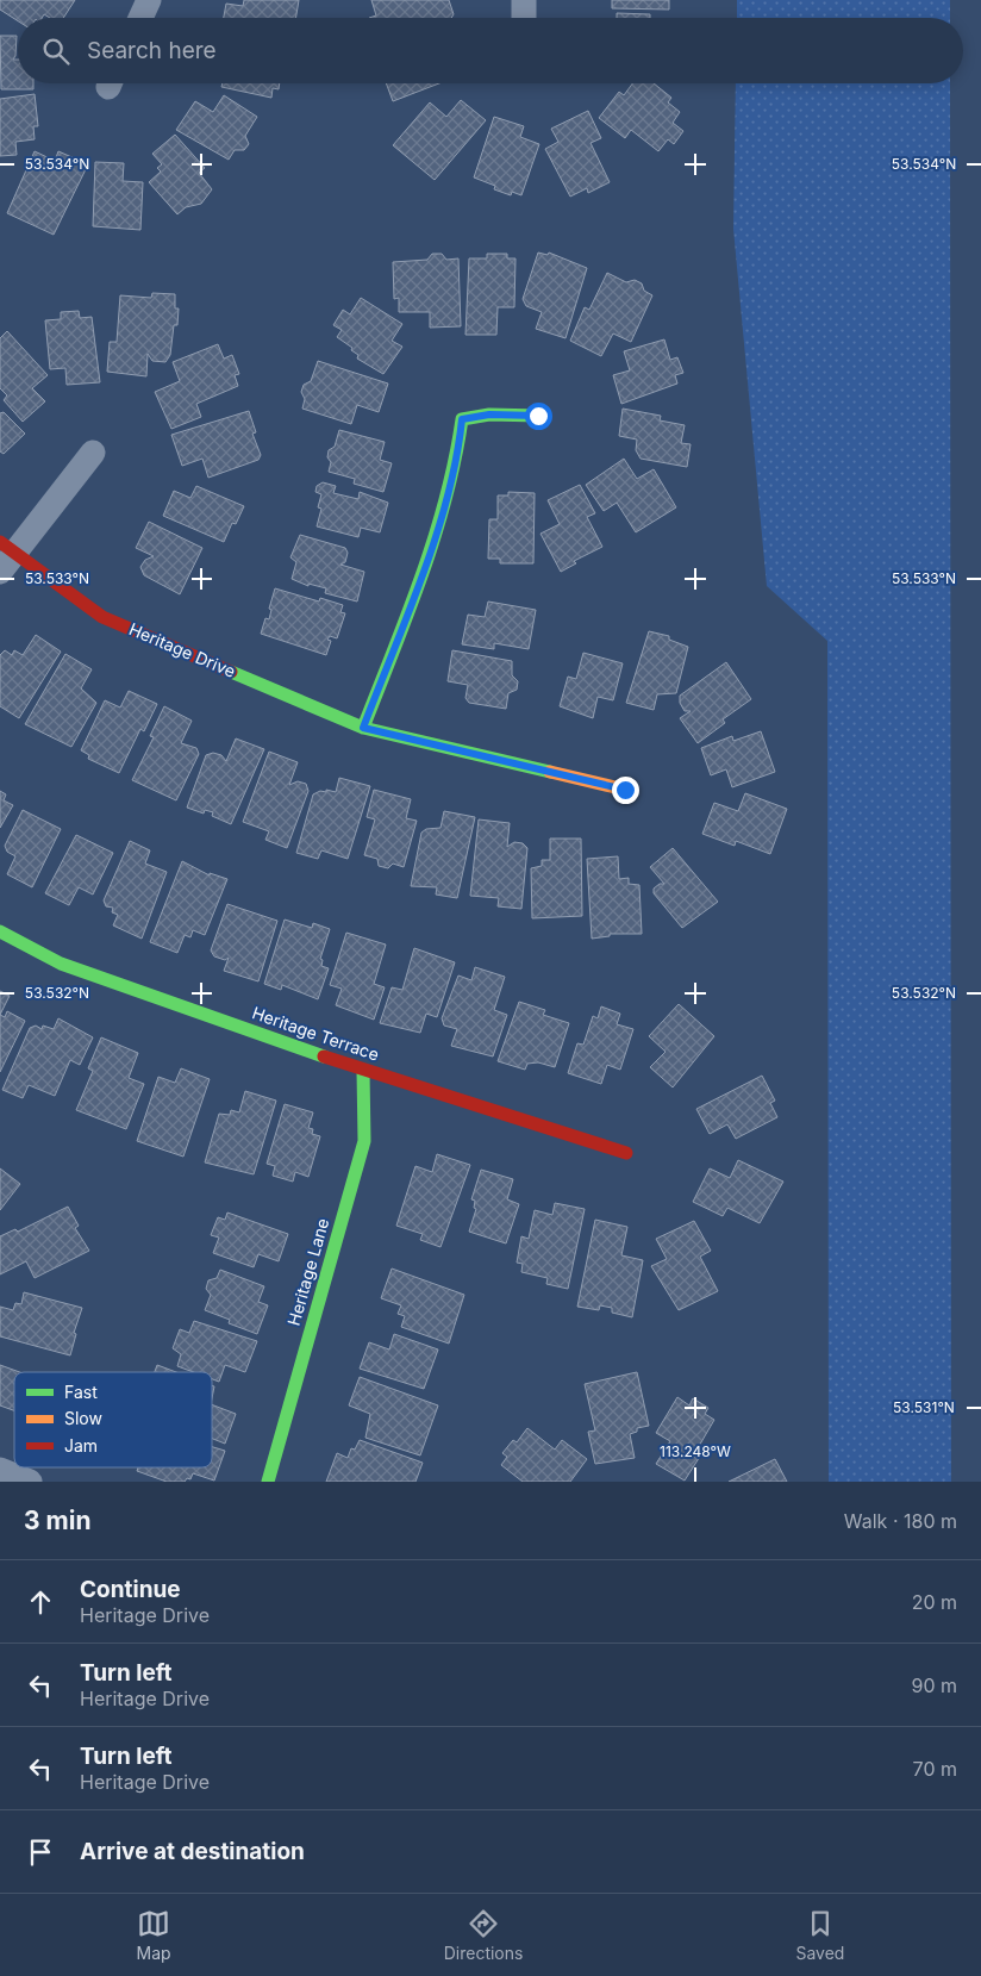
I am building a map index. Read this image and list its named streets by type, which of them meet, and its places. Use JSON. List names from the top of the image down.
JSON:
{
  "streets": {
    "street": ["Heritage Drive", "Heritage Terrace", "Heritage Lane"]
  },
  "crossings": [
    ["Heritage Terrace", "Heritage Lane"]
  ],
  "legend": ["Fast", "Slow", "Jam"],
  "page": {
    "search": "Search here",
    "heading": ["3 min", "Walk · 180 m"],
    "list": [
      ["Continue", "Heritage Drive", "20 m"],
      ["Turn left", "Heritage Drive", "90 m"],
      ["Turn left", "Heritage Drive", "70 m"],
      "Arrive at destination"
    ],
    "nav": ["Map", "Directions", "Saved"]
  },
  "coordinates": [
    "53.534°N",
    "53.533°N",
    "53.532°N",
    "53.531°N",
    "113.248°W"
  ]
}
